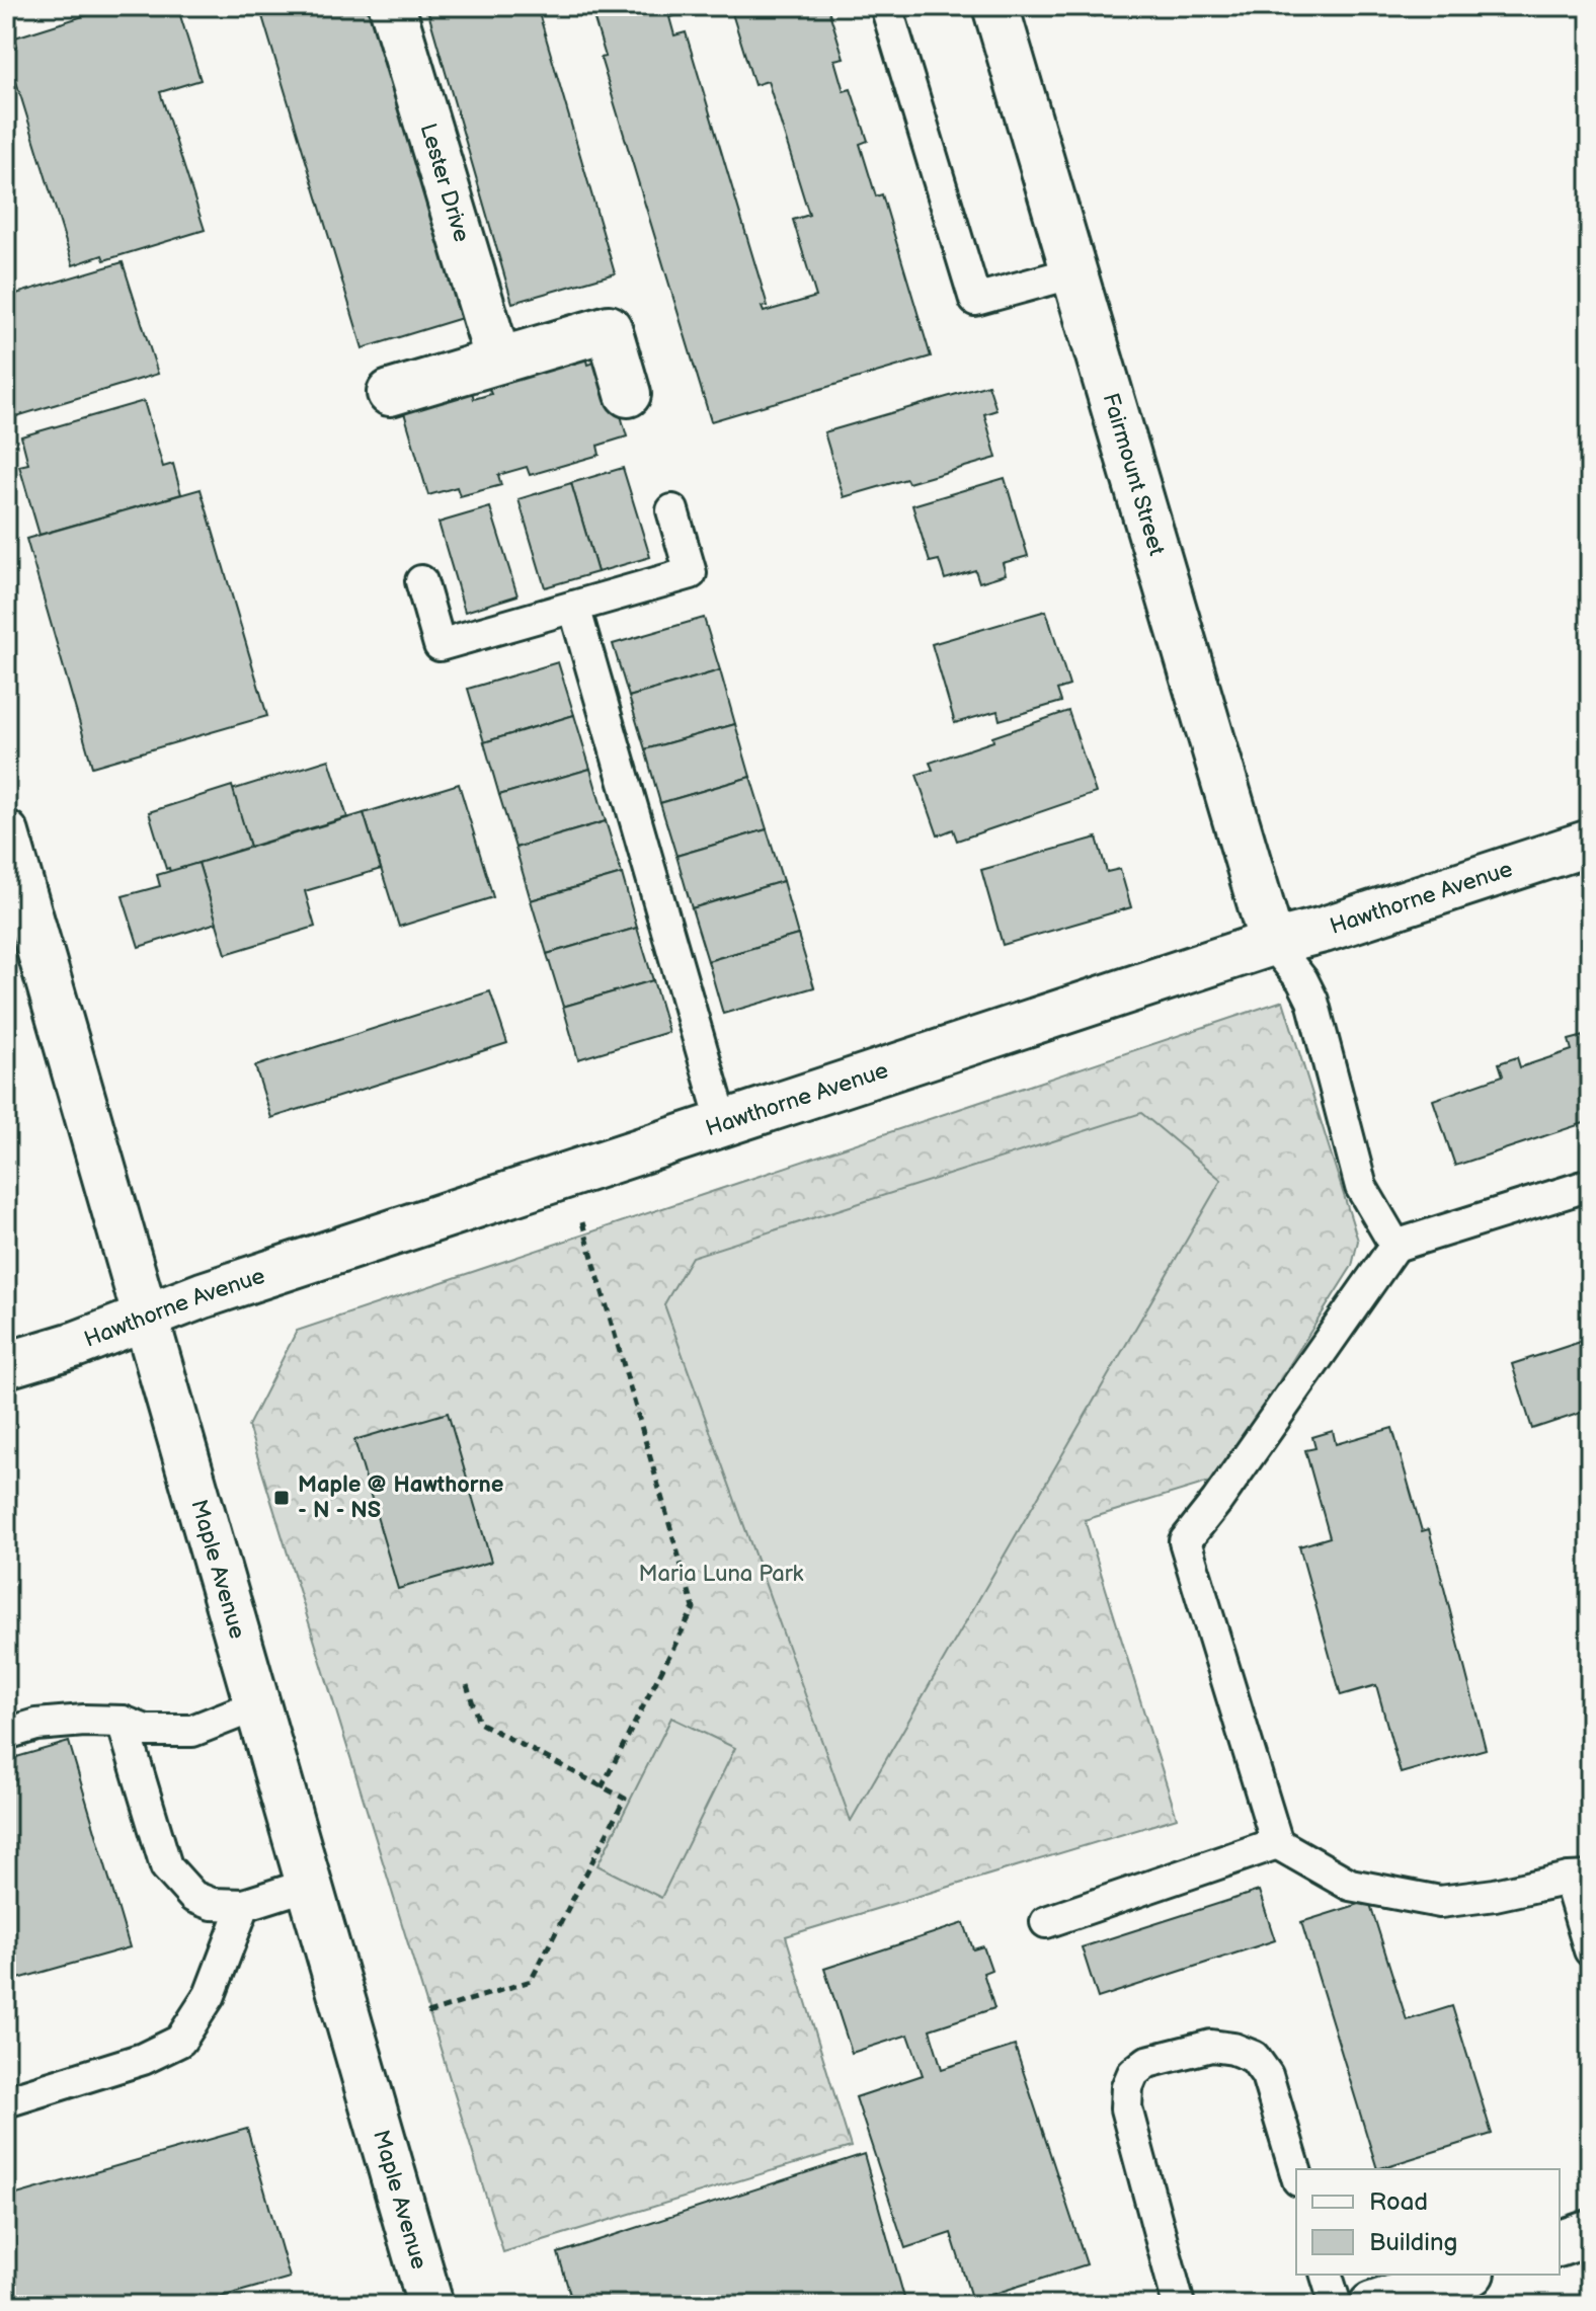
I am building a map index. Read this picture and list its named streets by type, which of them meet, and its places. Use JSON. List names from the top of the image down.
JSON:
{
  "streets": {
    "street": [
      "Lester Drive",
      "Fairmount Street",
      "Hawthorne Avenue",
      "Maple Avenue"
    ]
  },
  "crossings": [
    ["Fairmount Street", "Hawthorne Avenue"],
    ["Hawthorne Avenue", "Maple Avenue"]
  ],
  "parks": ["Maria Luna Park"],
  "places": {
    "transit": ["Maple @ Hawthorne - N - NS"]
  },
  "legend": ["Road", "Building"]
}
